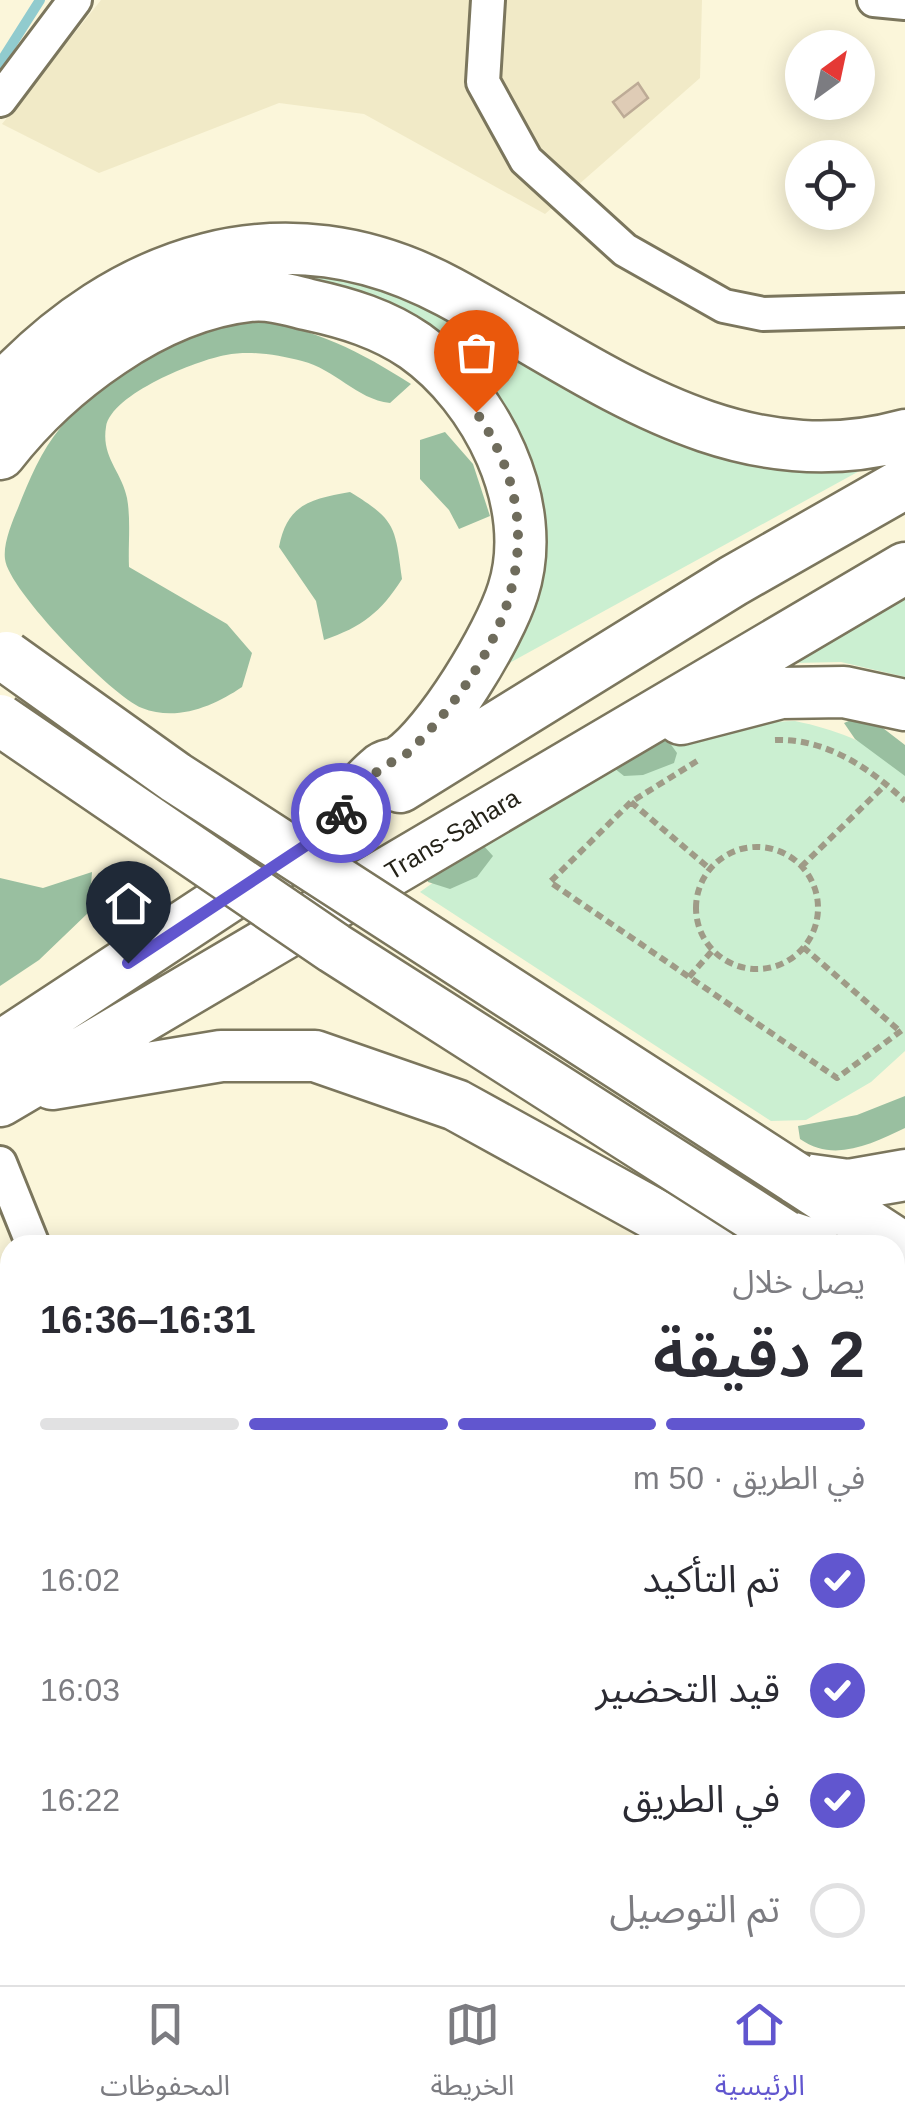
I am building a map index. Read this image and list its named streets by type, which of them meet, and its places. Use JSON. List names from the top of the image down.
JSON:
{
  "streets": {
    "highway": ["Trans-Sahara"]
  },
  "north": "top right",
  "page": {
    "heading": ["2 دقيقة", "يصل خلال", "16:31–16:36"],
    "bar": "في الطريق · 50 m",
    "list": [
      ["تم التأكيد", "16:02"],
      ["قيد التحضير", "16:03"],
      ["في الطريق", "16:22"],
      "تم التوصيل"
    ],
    "tabs": ["الرئيسية", "الخريطة", "المحفوظات"]
  }
}
